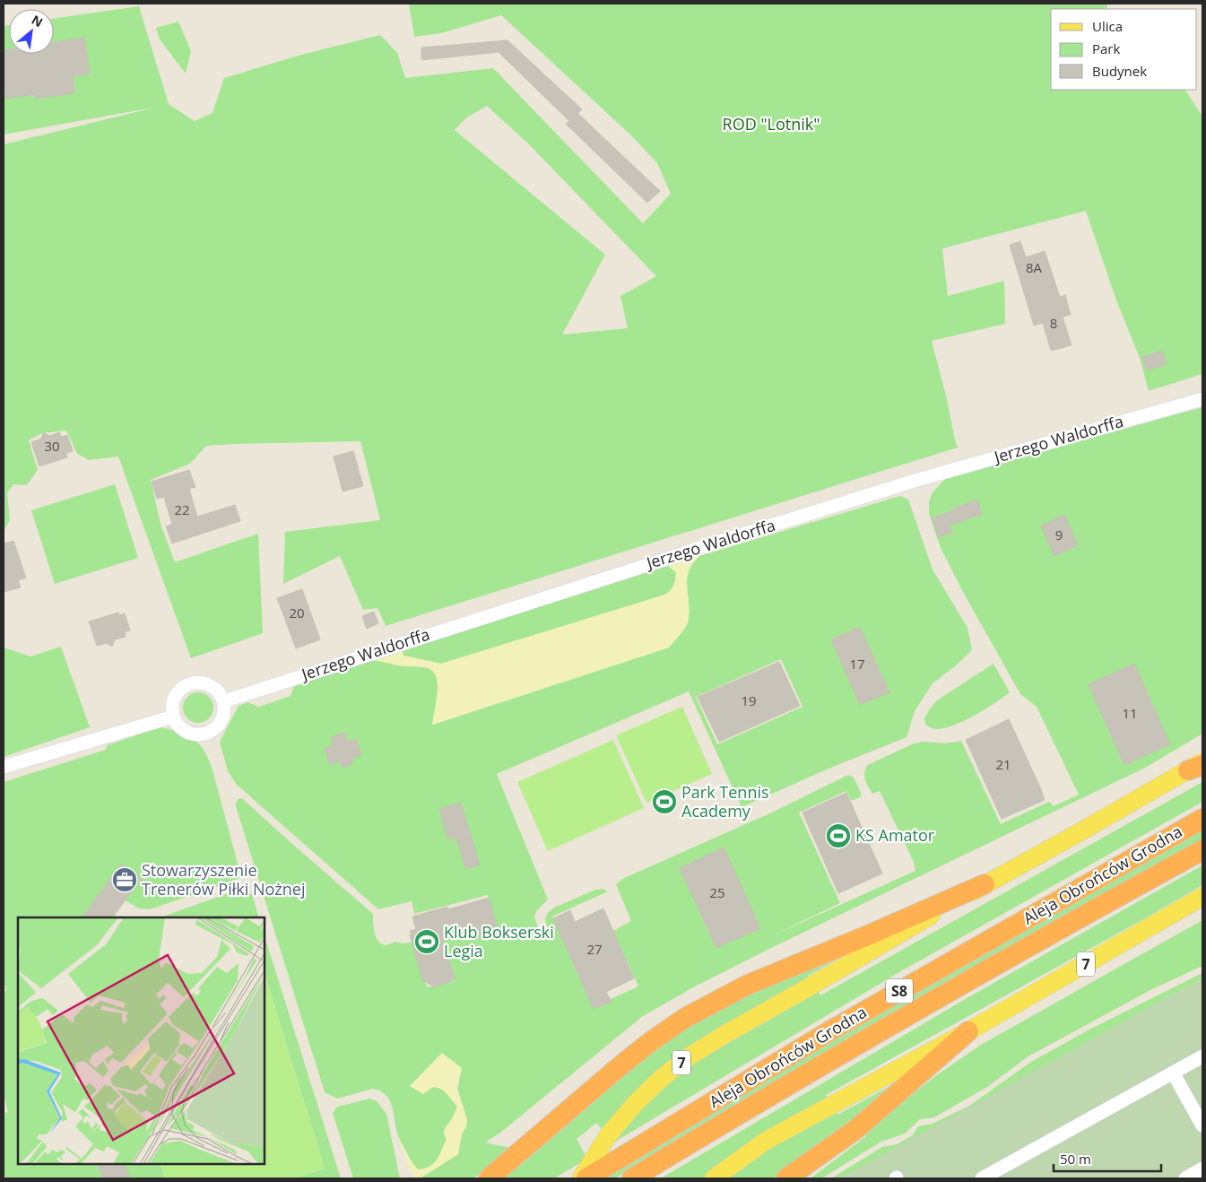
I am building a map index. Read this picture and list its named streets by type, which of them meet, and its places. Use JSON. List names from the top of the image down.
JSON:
{
  "streets": {
    "highway": ["Aleja Obrońców Grodna", "S8"],
    "main road": ["7"],
    "street": ["Jerzego Waldorffa"]
  },
  "parks": ["ROD \"Lotnik\""],
  "places": {
    "sports": ["Park Tennis Academy", "KS Amator", "Klub Bokserski Legia"],
    "office": ["Stowarzyszenie Trenerów Piłki Nożnej"]
  },
  "house_numbers": [
    "8A",
    "8",
    "30",
    "22",
    "9",
    "20",
    "17",
    "19",
    "11",
    "21",
    "25",
    "27"
  ],
  "legend": ["Ulica", "Park", "Budynek"],
  "scale_bar": "50 m",
  "north": "top right"
}
